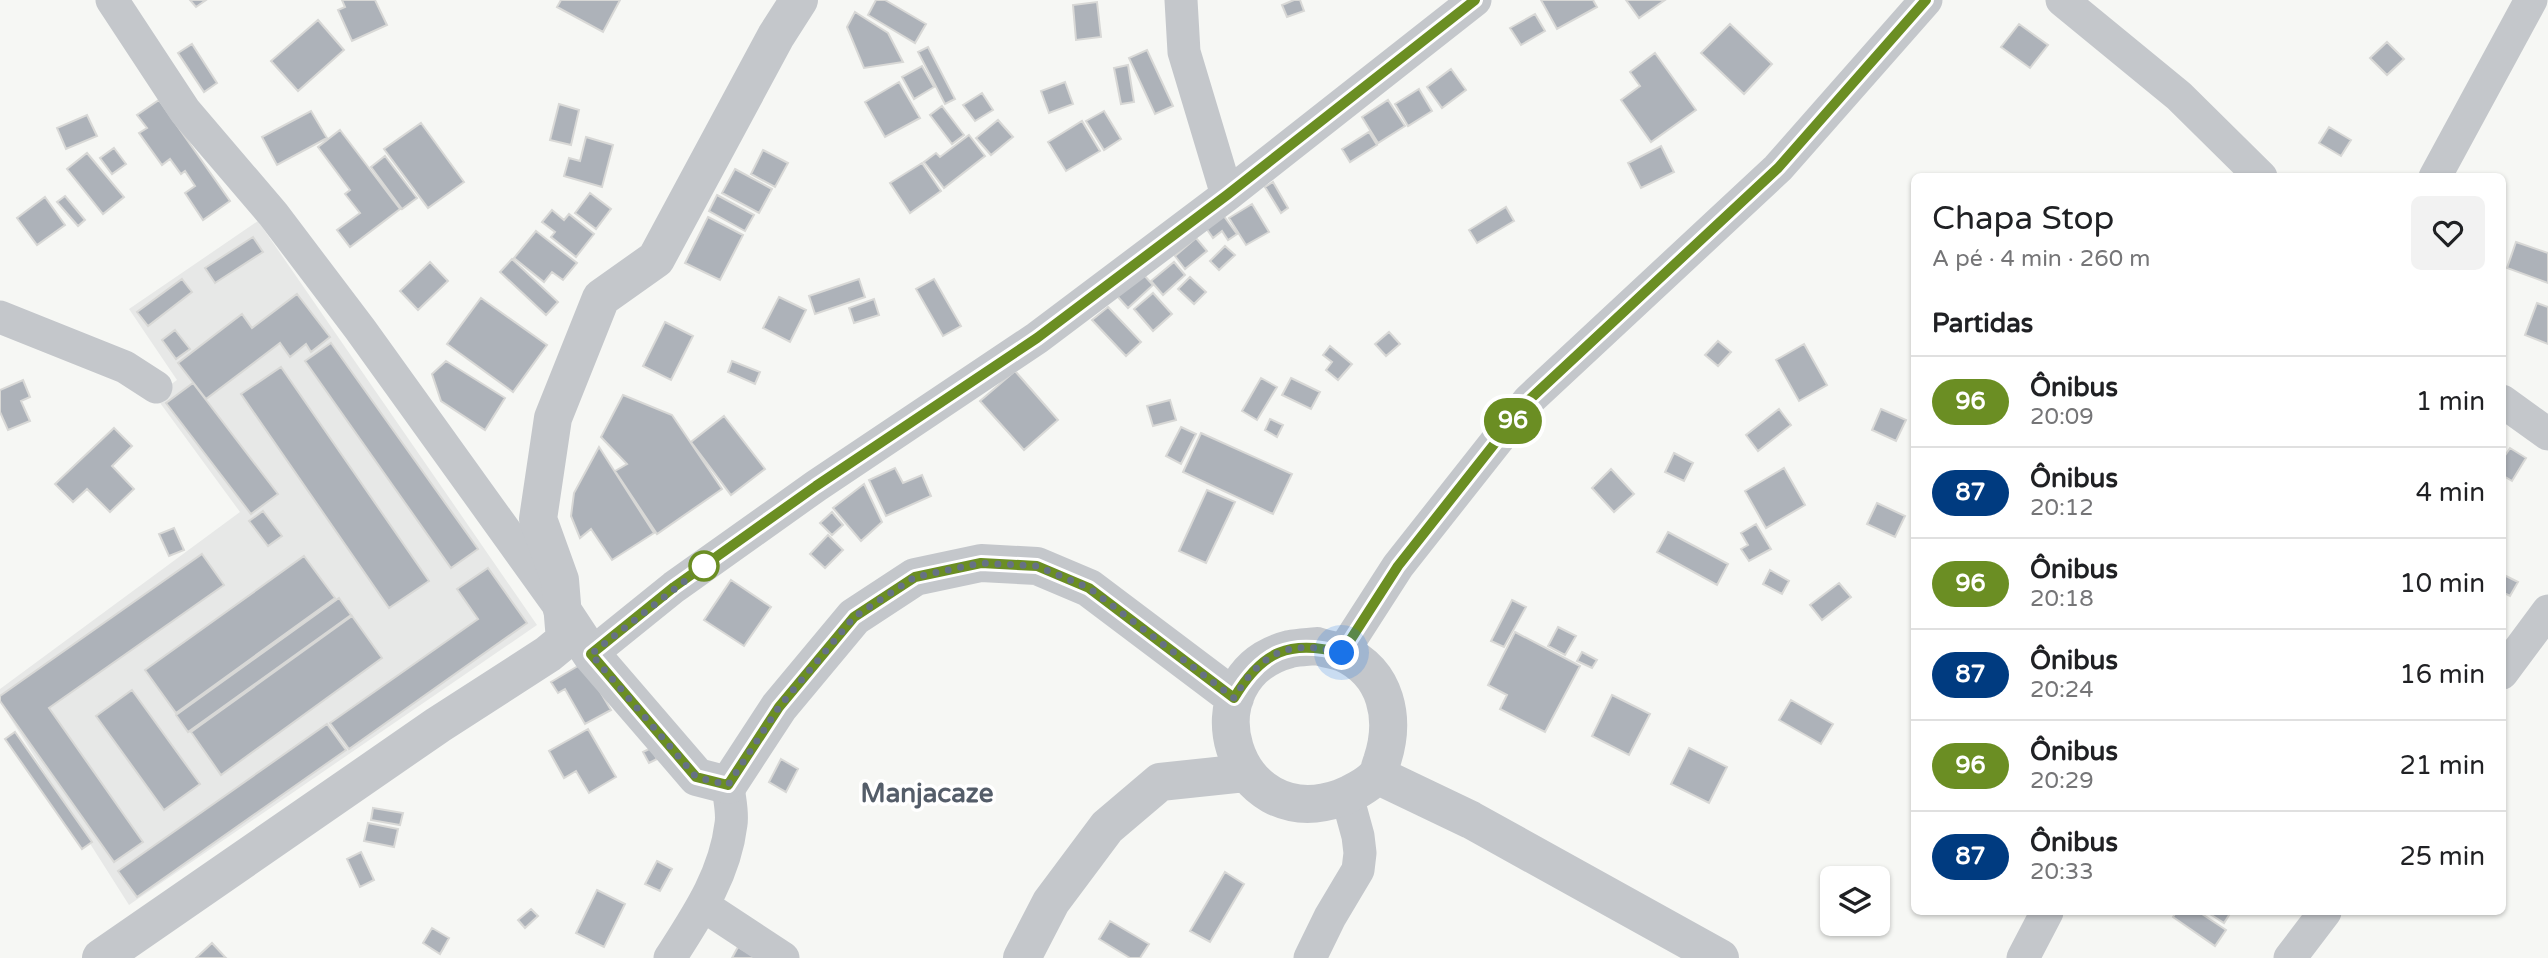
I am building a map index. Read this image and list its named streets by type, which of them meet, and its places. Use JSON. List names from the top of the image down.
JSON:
{
  "districts": ["Manjacaze"],
  "lines": ["bus line 96"],
  "page": {
    "on_map": "96",
    "heading": [
      ["Chapa Stop", "A pé · 4 min · 260 m"],
      "Partidas"
    ],
    "list": [
      {
        "mark": "96",
        "name": "Ônibus",
        "note": "20:09",
        "value": "1 min"
      },
      {
        "mark": "87",
        "name": "Ônibus",
        "note": "20:12",
        "value": "4 min"
      },
      {
        "mark": "96",
        "name": "Ônibus",
        "note": "20:18",
        "value": "10 min"
      },
      {
        "mark": "87",
        "name": "Ônibus",
        "note": "20:24",
        "value": "16 min"
      },
      {
        "mark": "96",
        "name": "Ônibus",
        "note": "20:29",
        "value": "21 min"
      },
      {
        "mark": "87",
        "name": "Ônibus",
        "note": "20:33",
        "value": "25 min"
      }
    ]
  }
}
